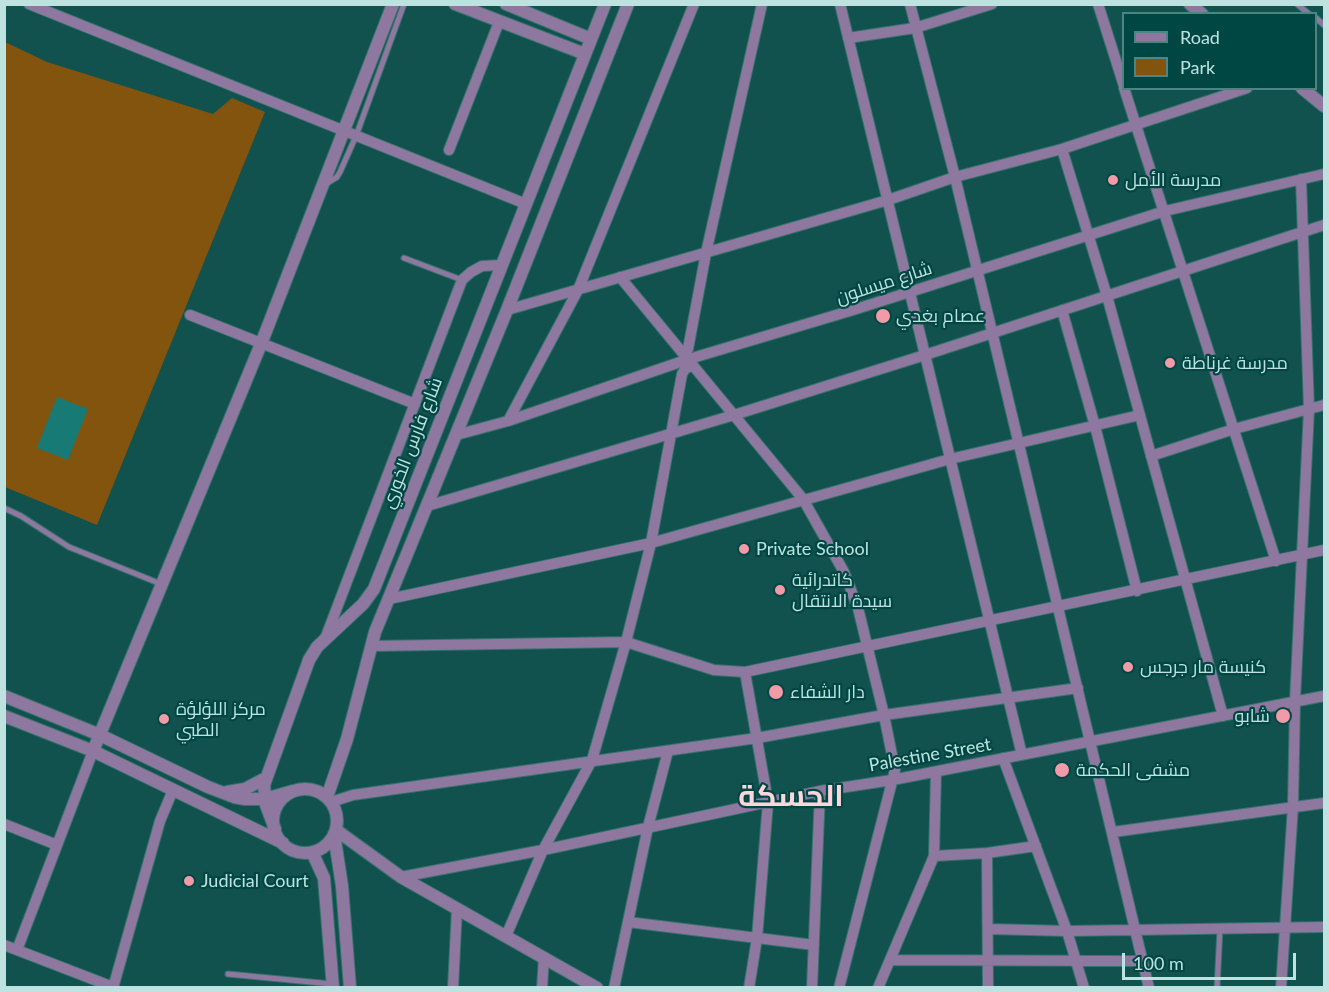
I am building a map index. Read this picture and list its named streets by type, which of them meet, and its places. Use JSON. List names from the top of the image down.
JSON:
{
  "streets": {
    "street": ["شارع ميسلون", "شارع فارس الخوري", "Palestine Street"]
  },
  "districts": ["الحسكة"],
  "places": [
    "مدرسة الأمل",
    "عصام بغدي",
    "مدرسة غرناطة",
    "Private School",
    "كاتدرائية سيدة الانتقال",
    "كنيسة مار جرجس",
    "دار الشفاء",
    "شابو",
    "مركز اللؤلؤة الطبي",
    "مشفى الحكمة",
    "Judicial Court"
  ],
  "legend": ["Road", "Park"],
  "scale_bar": "100 m"
}
